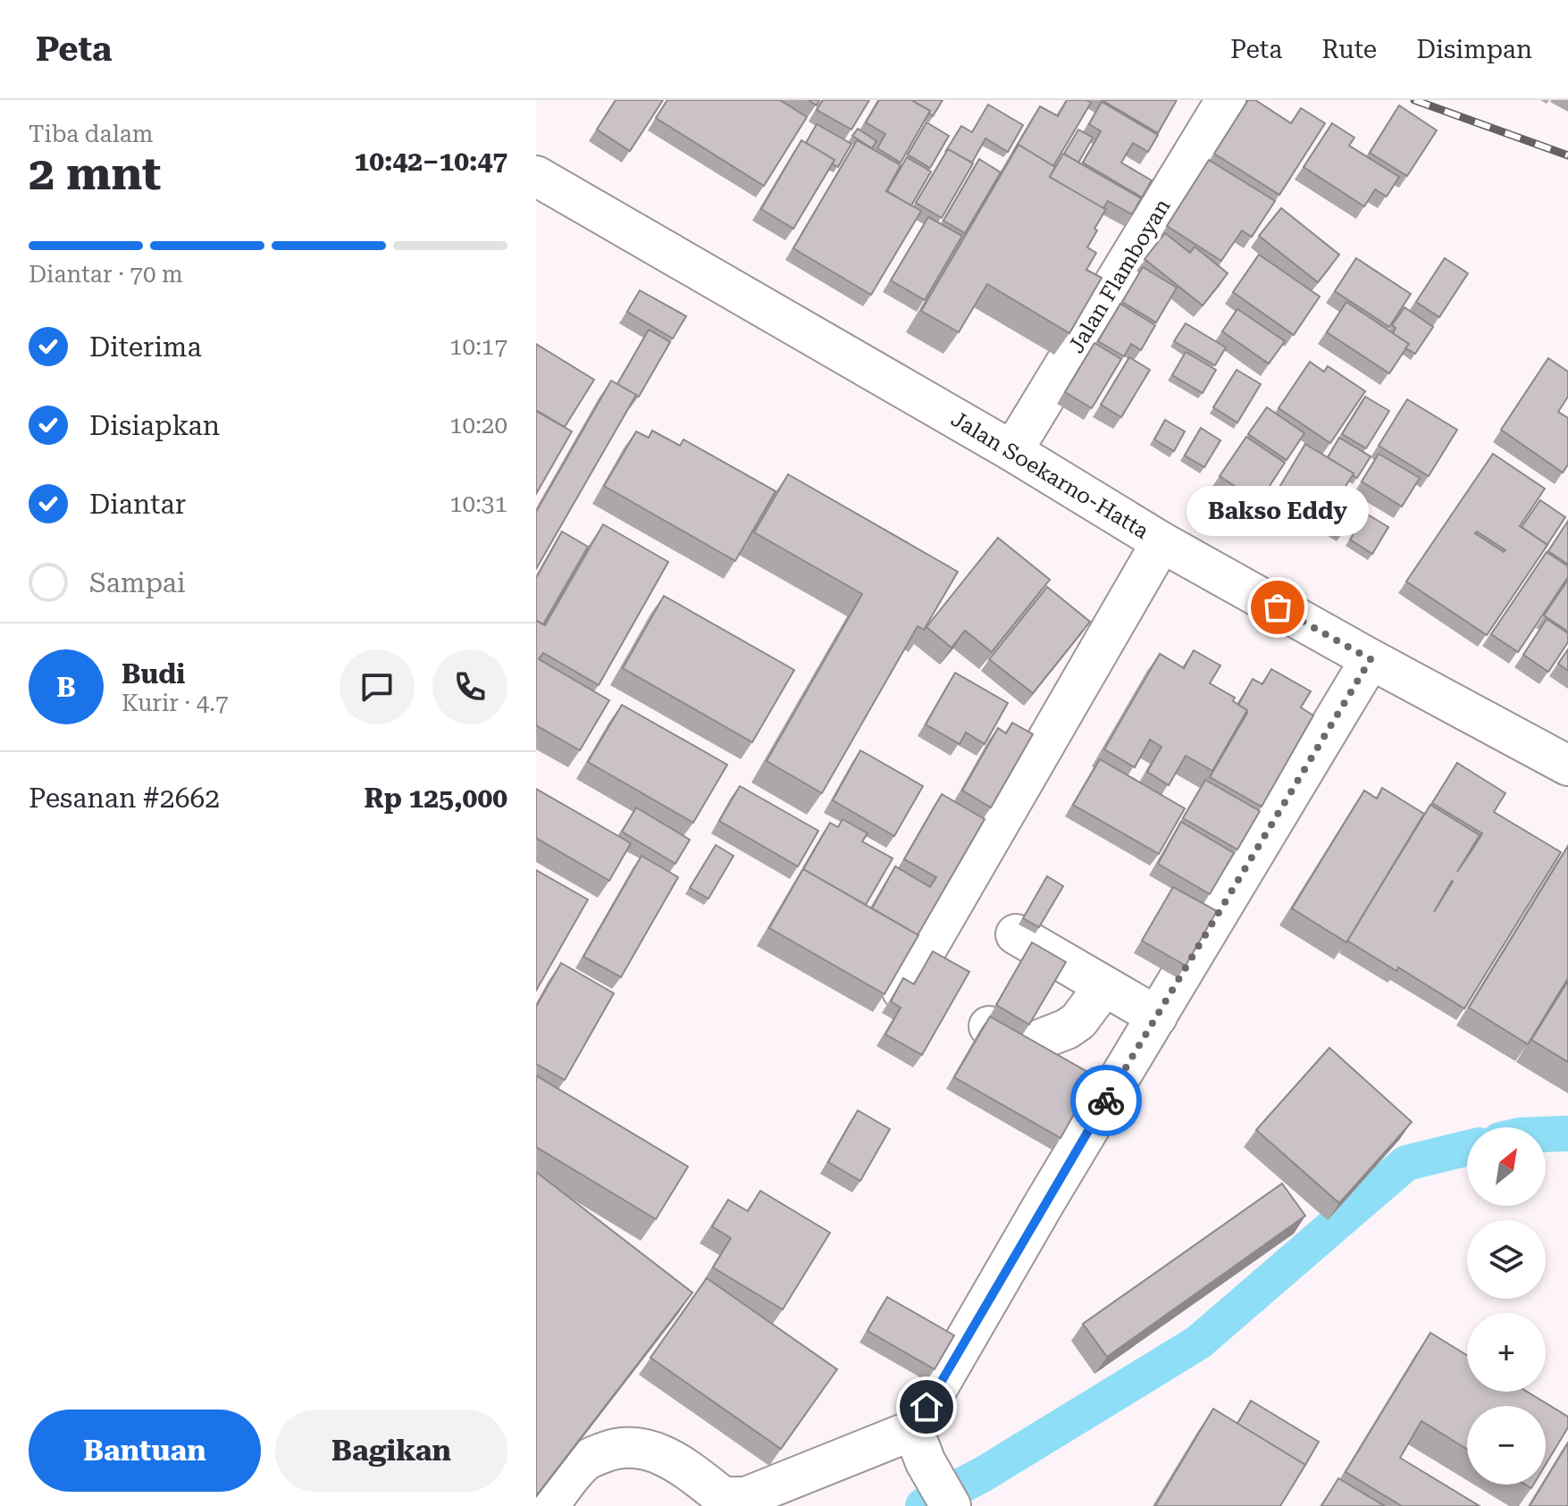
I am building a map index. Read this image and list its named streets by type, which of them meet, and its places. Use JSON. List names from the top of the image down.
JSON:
{
  "streets": {
    "main road": ["Jalan Flamboyan", "Jalan Soekarno-Hatta"]
  },
  "crossings": [
    ["Jalan Flamboyan", "Jalan Soekarno-Hatta"]
  ],
  "places": ["Bakso Eddy"],
  "north": "top right",
  "page": {
    "header": "Peta",
    "nav": ["Peta", "Rute", "Disimpan"],
    "heading": ["2 mnt", "Tiba dalam", "10:42–10:47"],
    "panel": [
      "Budi",
      "Kurir · 4.7",
      "Pesanan #2662",
      "Rp 125,000"
    ],
    "bar": "Diantar · 70 m",
    "list": [
      ["Diterima", "10:17"],
      ["Disiapkan", "10:20"],
      ["Diantar", "10:31"],
      "Sampai"
    ],
    "bubble": "Bakso Eddy",
    "round": "B",
    "map_buttons": ["+", "−"],
    "buttons": ["Bantuan", "Bagikan"]
  }
}
